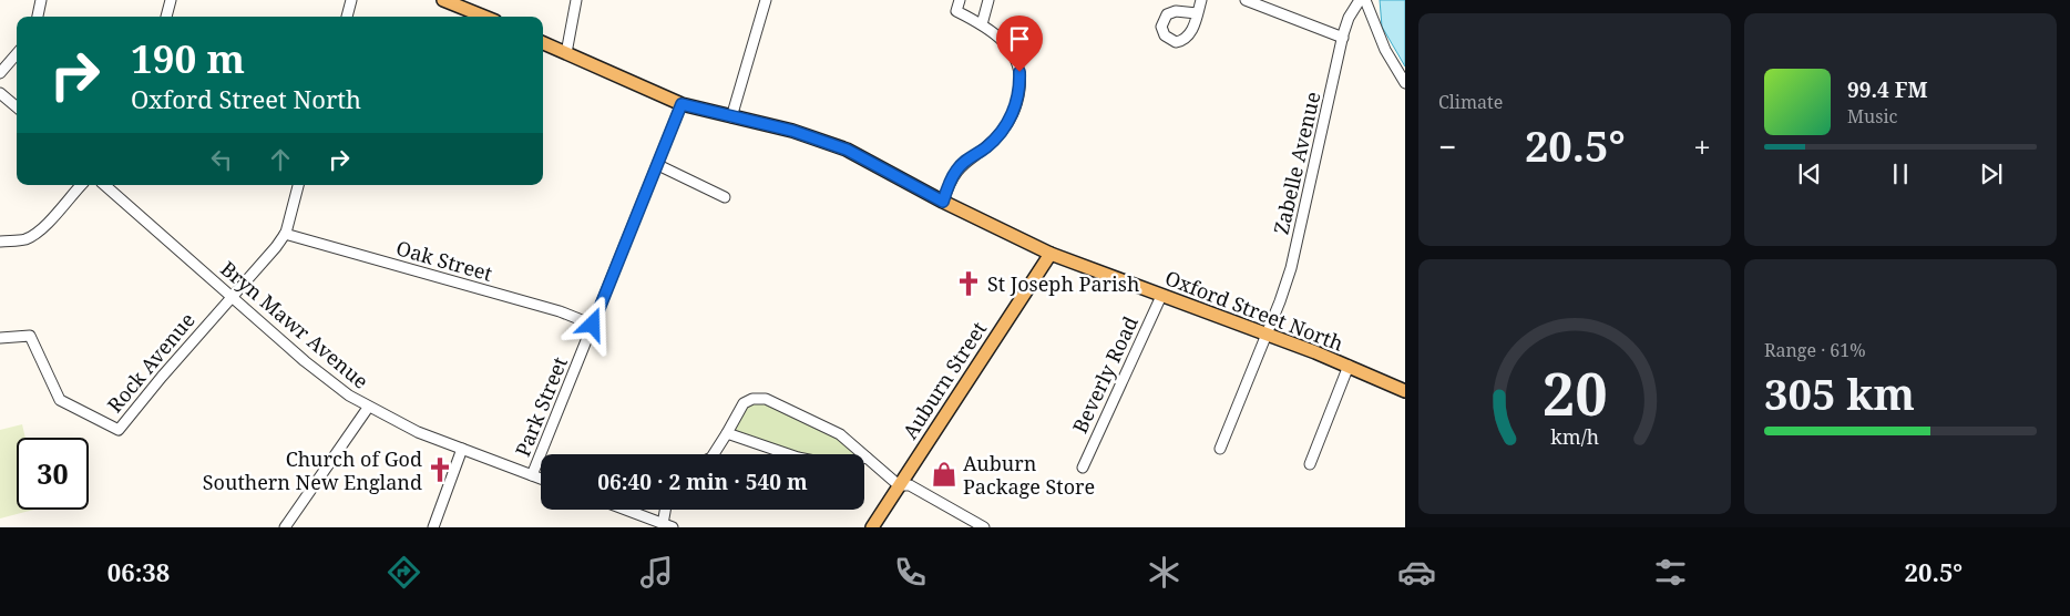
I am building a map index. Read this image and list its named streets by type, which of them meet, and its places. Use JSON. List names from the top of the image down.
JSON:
{
  "streets": {
    "main road": ["Oxford Street North", "Auburn Street"],
    "street": [
      "Zabelle Avenue",
      "Oak Street",
      "Bryn Mawr Avenue",
      "Rock Avenue",
      "Beverly Road",
      "Park Street"
    ]
  },
  "crossings": [
    ["Zabelle Avenue", "Oxford Street North"],
    ["Oak Street", "Rock Avenue"],
    ["Oak Street", "Park Street"],
    ["Oxford Street North", "Beverly Road"],
    ["Oxford Street North", "Auburn Street"],
    ["Oxford Street North", "Park Street"],
    ["Bryn Mawr Avenue", "Rock Avenue"],
    ["Bryn Mawr Avenue", "Park Street"]
  ],
  "places": {
    "church": ["St Joseph Parish", "Church of God Southern New England"],
    "shop": ["Auburn Package Store"]
  },
  "page": {
    "tile": [
      "Climate",
      ["Range · 61%", "305 km"]
    ],
    "turn": ["190 m", "Oxford Street North"],
    "song": ["99.4 FM", "Music"],
    "heat": ["−", "20.5°", "+"],
    "limit": "30",
    "trip": "06:40 · 2 min · 540 m",
    "tabs": ["06:38", "20.5°"],
    "gauge": ["20", "km/h"]
  }
}
